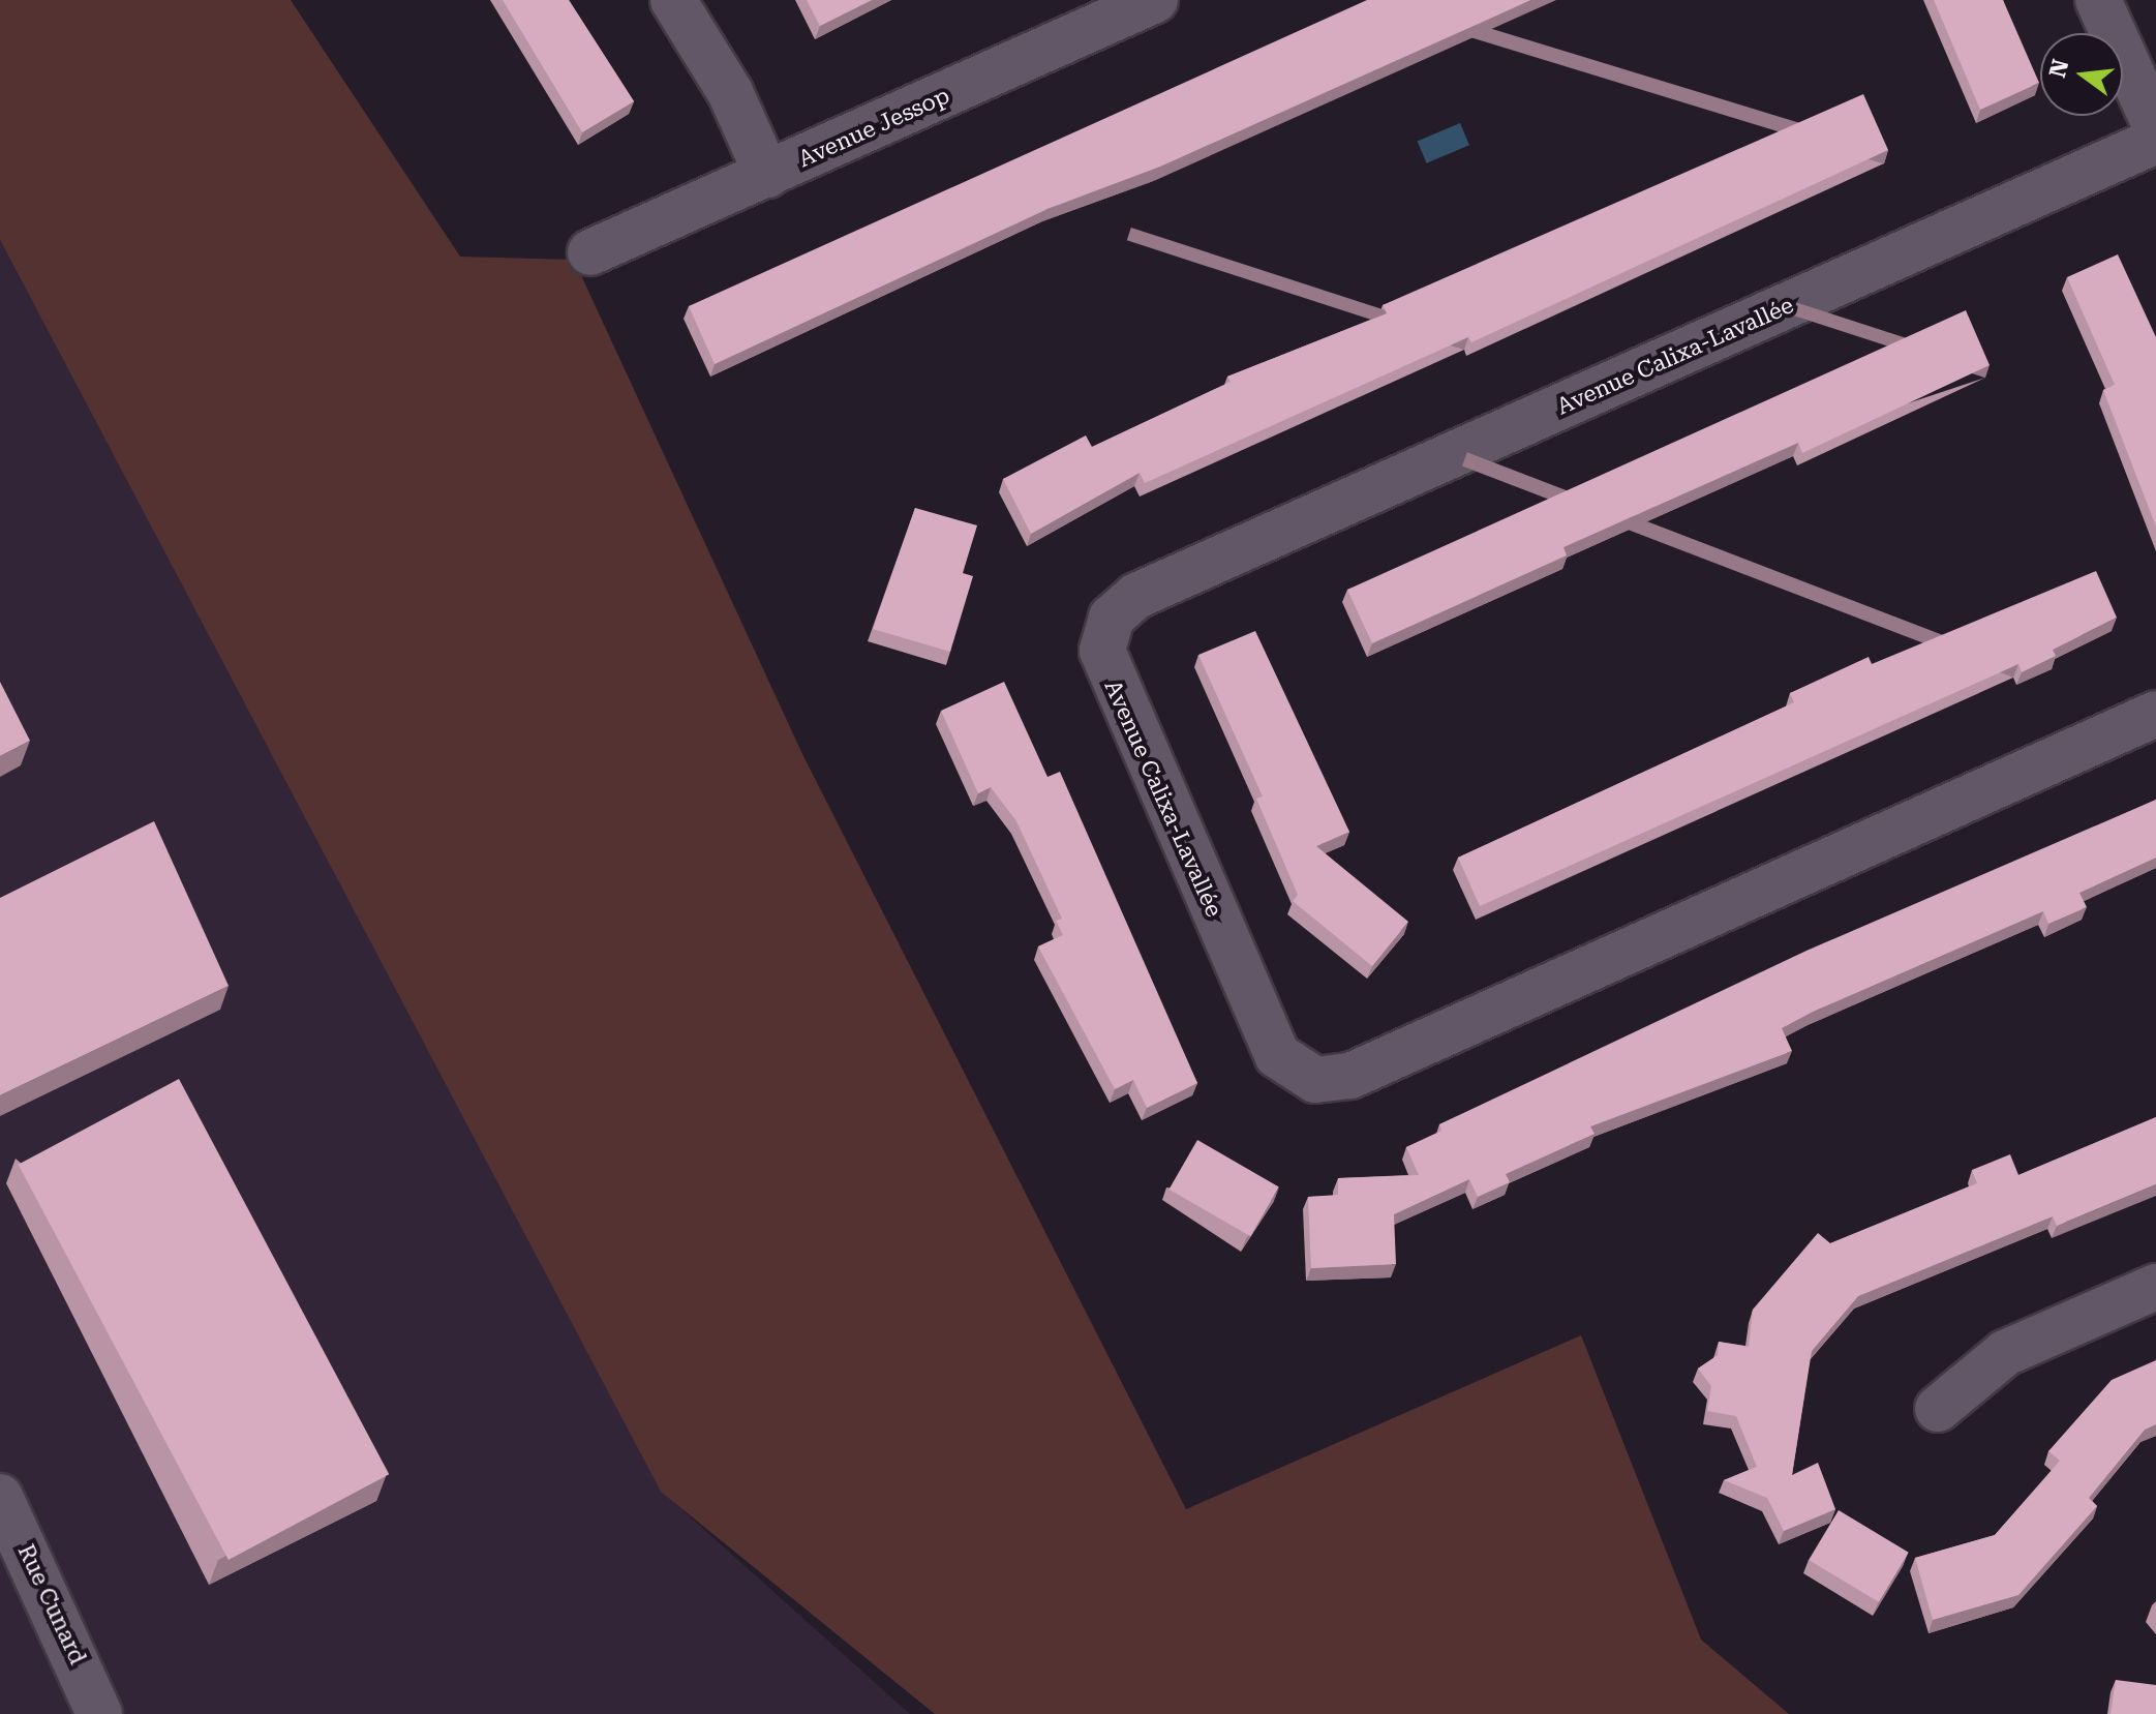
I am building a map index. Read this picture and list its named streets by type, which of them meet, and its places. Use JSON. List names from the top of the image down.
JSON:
{
  "streets": {
    "street": ["Avenue Jessop", "Avenue Calixa-Lavallée", "Rue Cunard"]
  },
  "north": "left"
}
